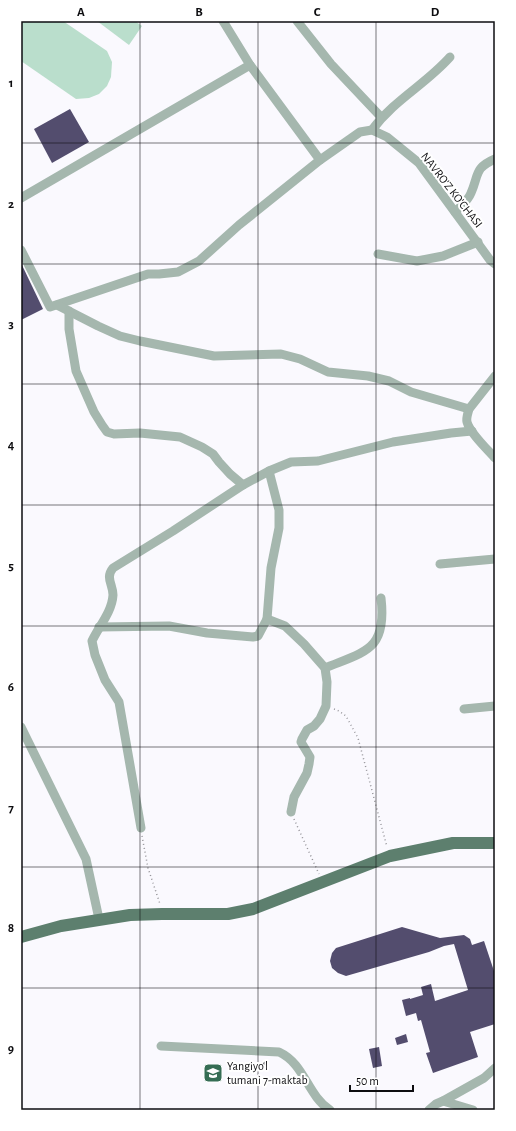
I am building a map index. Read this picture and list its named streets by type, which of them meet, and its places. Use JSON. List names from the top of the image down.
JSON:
{
  "streets": {
    "street": ["NAVRO'Z KO'CHASI"]
  },
  "places": {
    "school or university": ["Yangiyo‘l tumani 7-maktab"]
  },
  "scale_bar": "50 m",
  "grid": {
    "columns": [
      "A",
      "B",
      "C",
      "D"
    ],
    "rows": [
      "1",
      "2",
      "3",
      "4",
      "5",
      "6",
      "7",
      "8",
      "9"
    ]
  }
}
